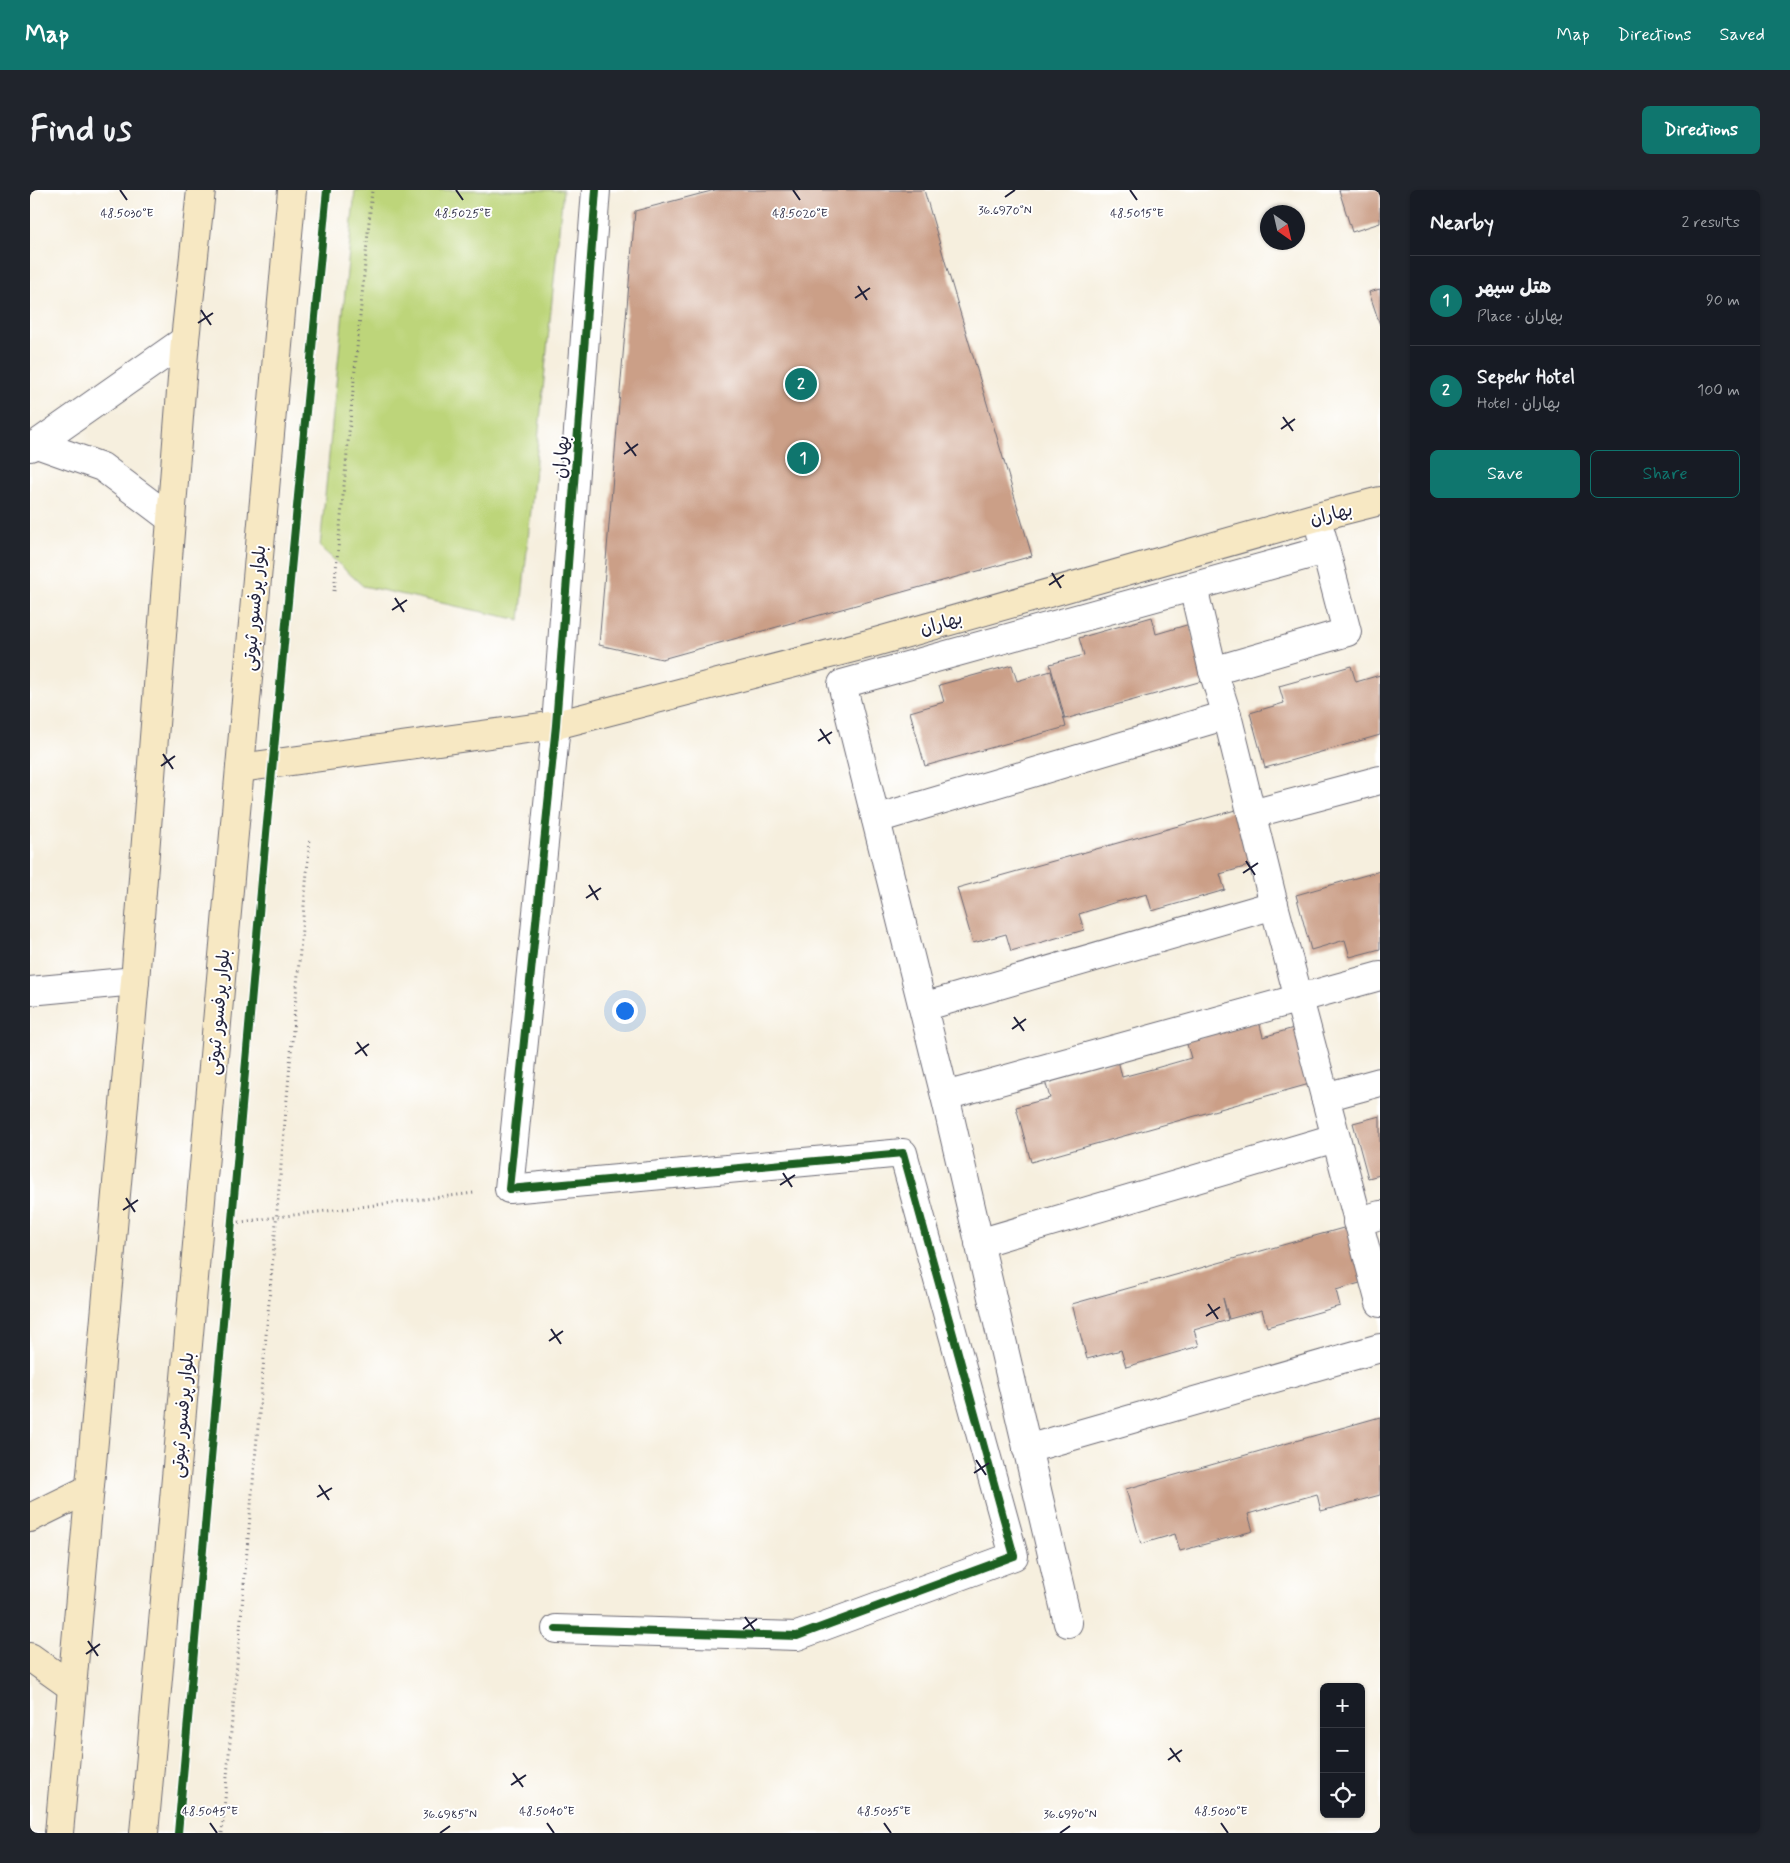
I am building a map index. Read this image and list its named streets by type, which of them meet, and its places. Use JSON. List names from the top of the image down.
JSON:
{
  "streets": {
    "main road": ["بهاران", "بلوار پرفسور ثبوتی"]
  },
  "north": "bottom right",
  "page": {
    "header": "Map",
    "nav": ["Map", "Directions", "Saved"],
    "buttons": [
      "Directions",
      ["Save", "Share"]
    ],
    "title": "Find us",
    "heading": ["Nearby", "2 results"],
    "list": [
      {
        "mark": "1",
        "name": "هتل سپهر",
        "note": "Place · بهاران",
        "value": "90 m"
      },
      {
        "mark": "2",
        "name": "Sepehr Hotel",
        "note": "Hotel · بهاران",
        "value": "100 m"
      }
    ],
    "pins": ["2", "1"],
    "map_buttons": ["+", "−"]
  },
  "coordinates": [
    "36.6970°N",
    "48.5030°E",
    "48.5015°E",
    "48.5025°E",
    "48.5020°E",
    "48.5045°E",
    "48.5040°E",
    "48.5035°E",
    "36.6985°N",
    "36.6990°N"
  ]
}
